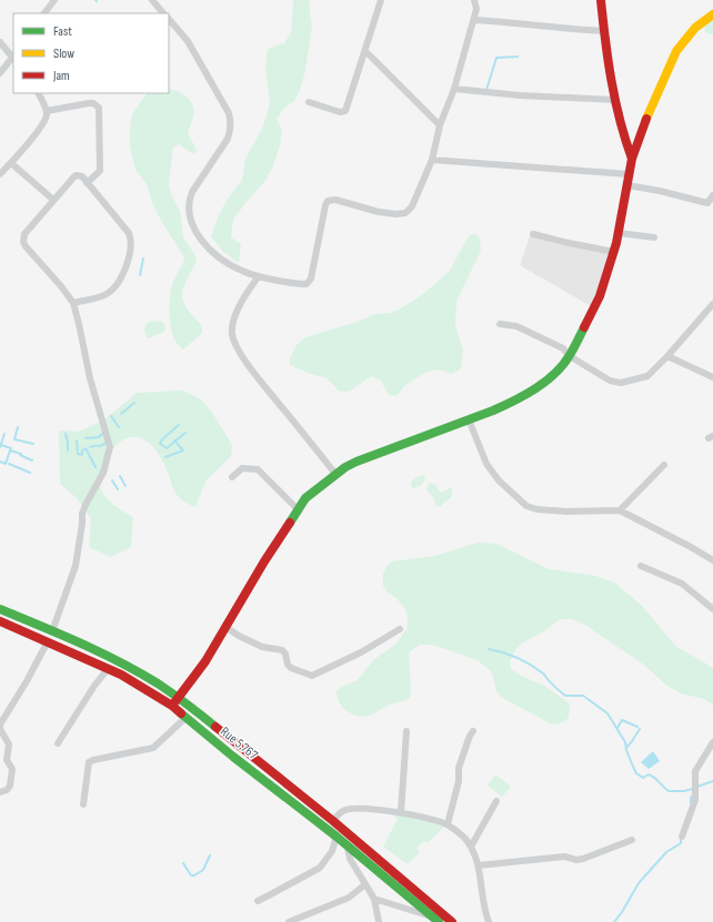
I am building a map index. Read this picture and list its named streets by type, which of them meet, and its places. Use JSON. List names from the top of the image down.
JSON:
{
  "streets": {
    "main road": ["Rue 5.767"]
  },
  "legend": ["Fast", "Slow", "Jam"]
}
